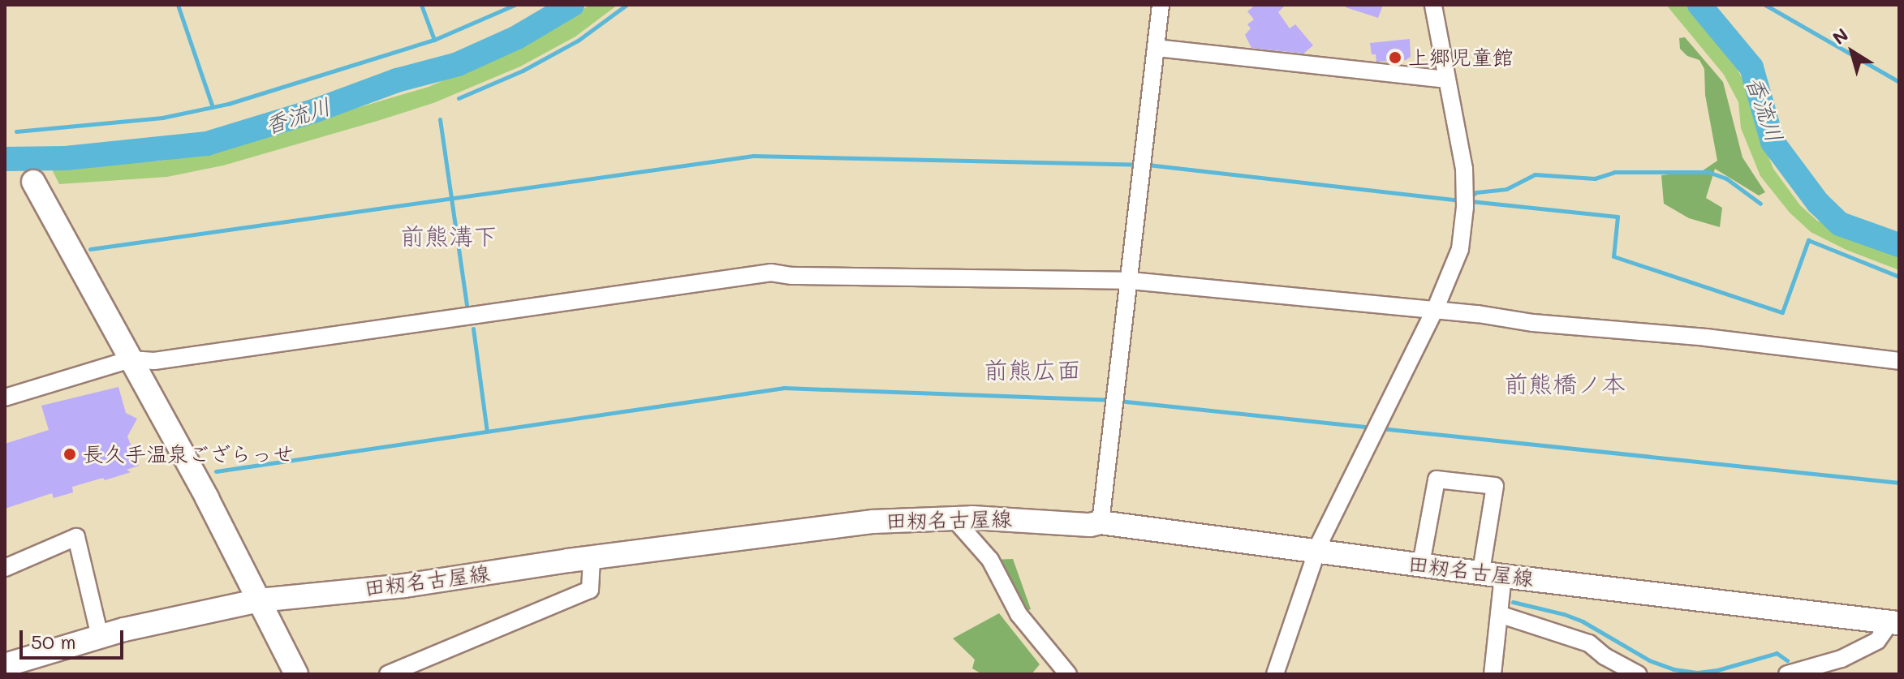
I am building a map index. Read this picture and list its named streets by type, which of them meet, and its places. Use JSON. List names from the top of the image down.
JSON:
{
  "streets": {
    "main road": ["田籾名古屋線"]
  },
  "districts": ["前熊溝下", "前熊広面", "前熊橋ノ本"],
  "water": ["香流川"],
  "places": ["上郷児童館", "長久手温泉ござらっせ"],
  "scale_bar": "50 m",
  "north": "top left"
}
